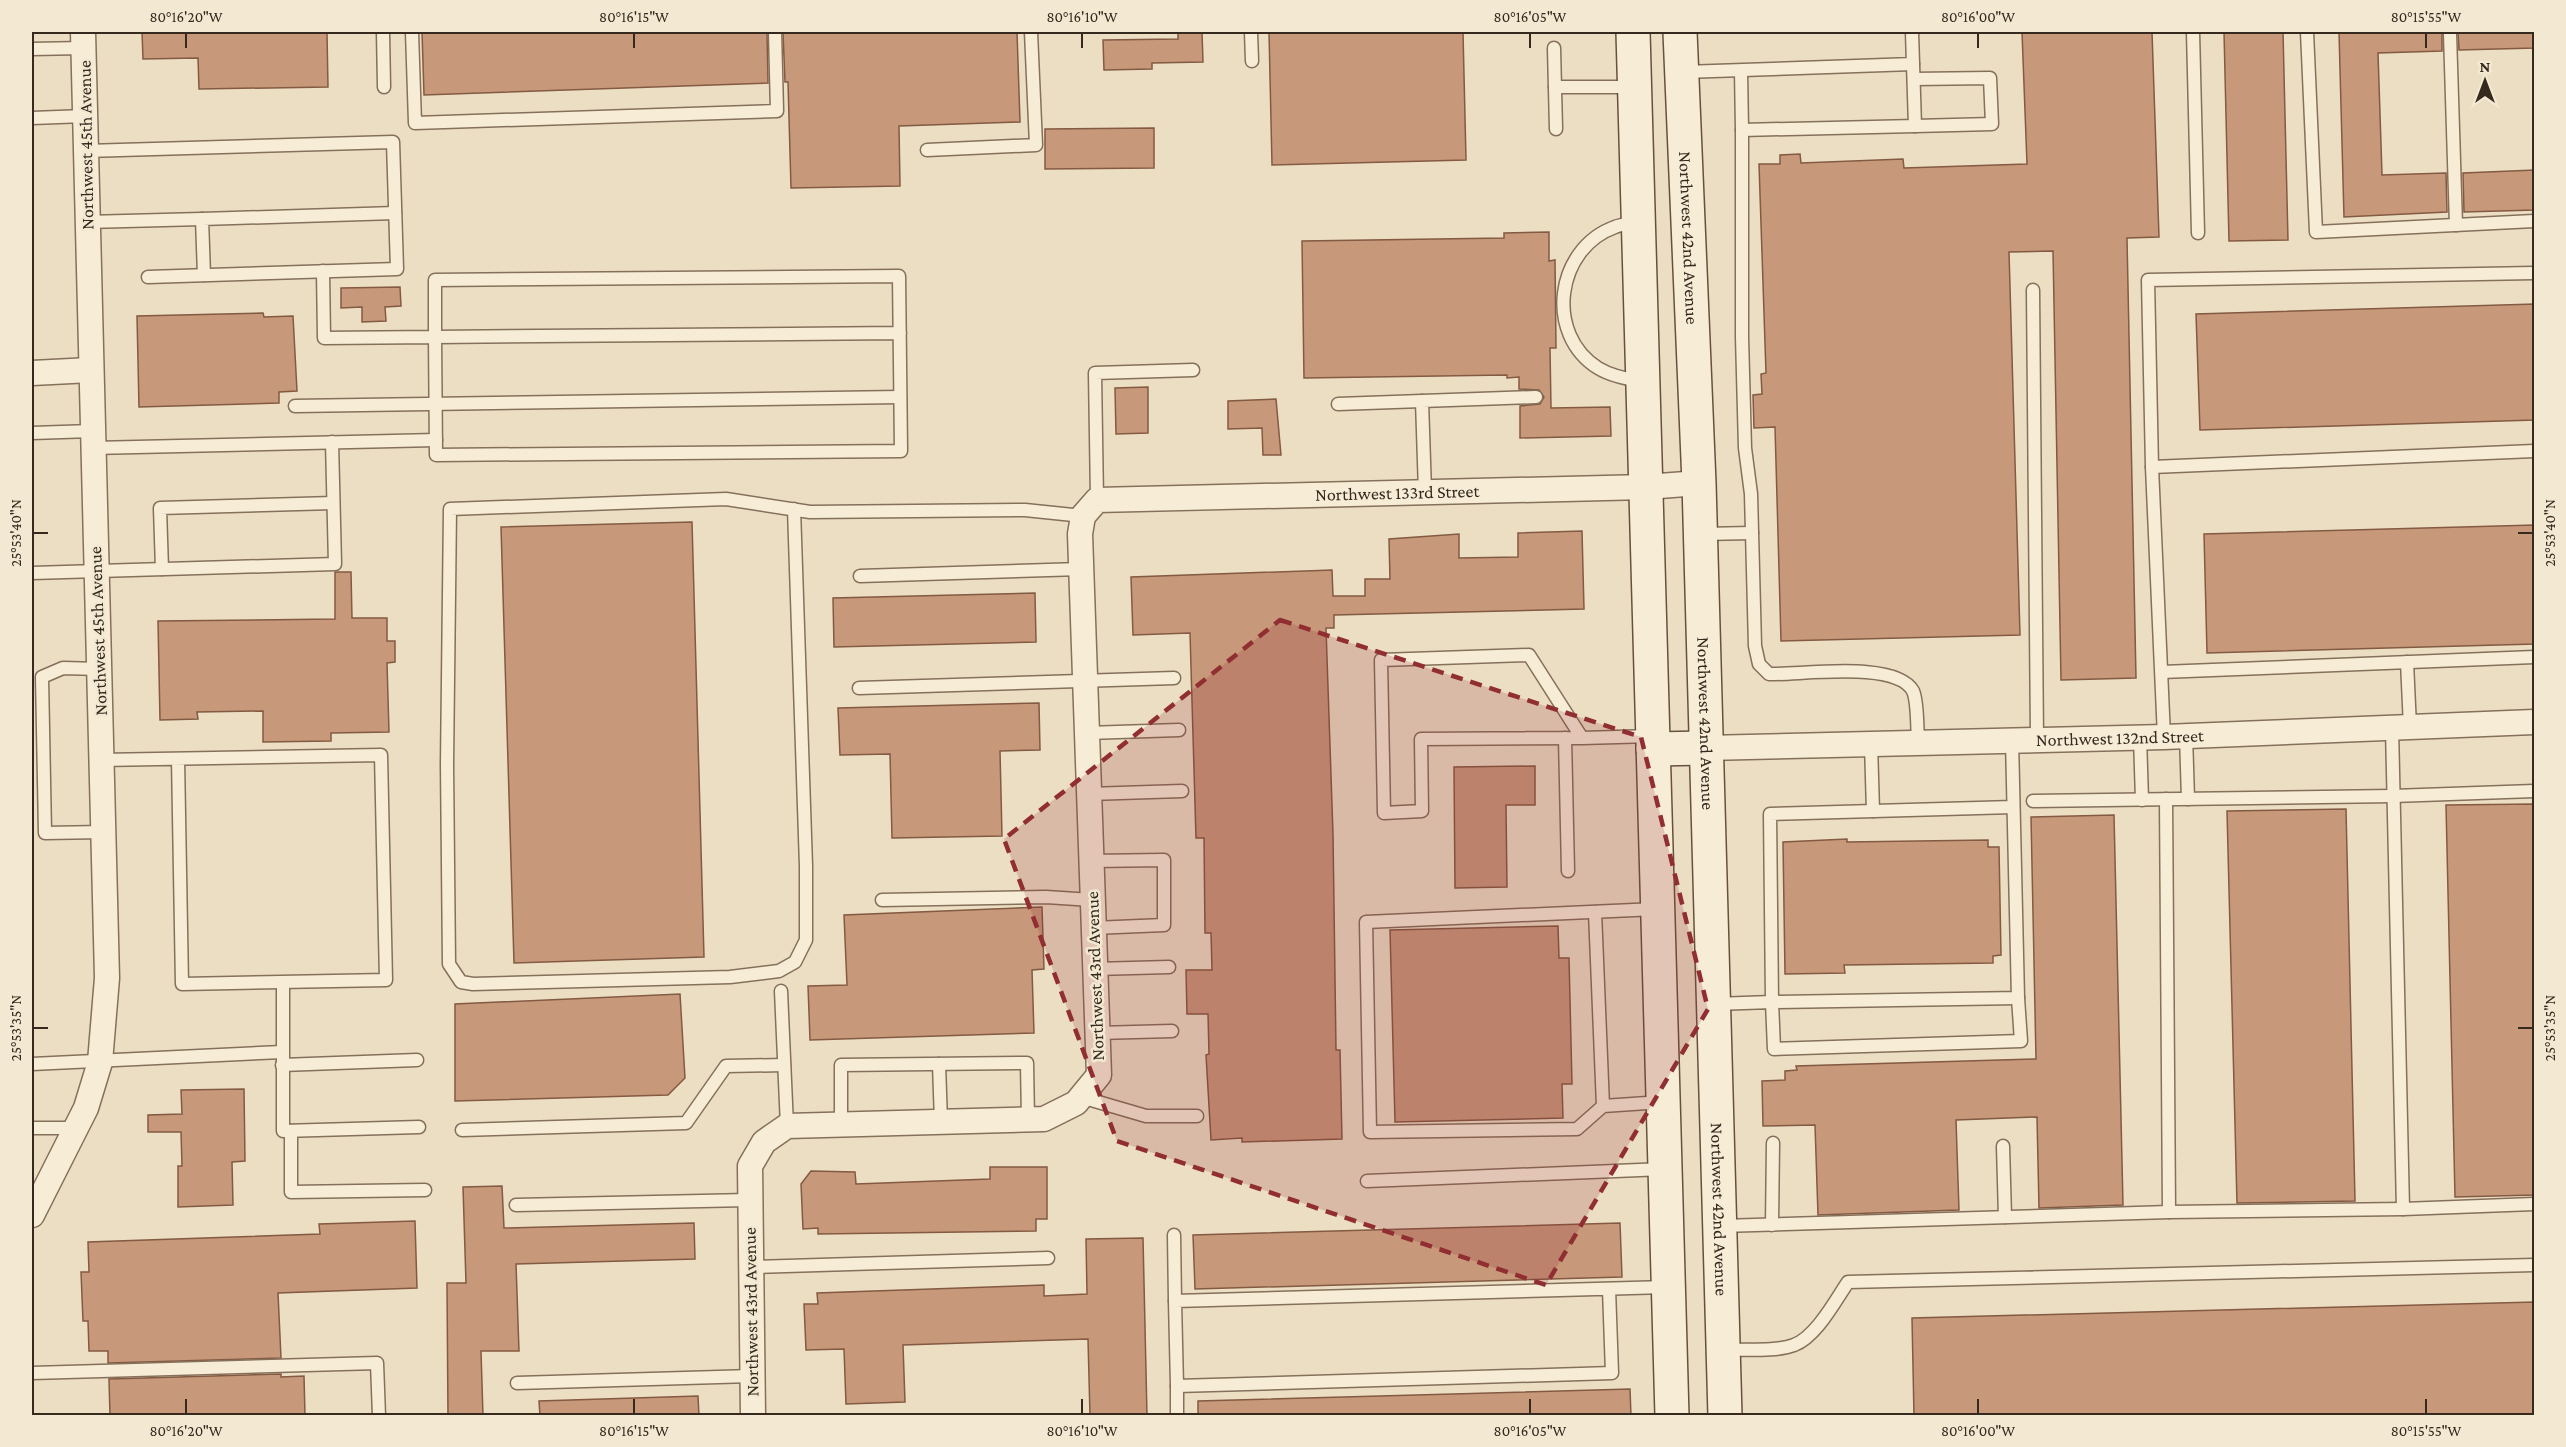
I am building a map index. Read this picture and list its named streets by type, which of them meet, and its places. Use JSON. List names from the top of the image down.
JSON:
{
  "streets": {
    "main road": ["Northwest 42nd Avenue"],
    "street": [
      "Northwest 45th Avenue",
      "Northwest 133rd Street",
      "Northwest 132nd Street",
      "Northwest 43rd Avenue"
    ]
  },
  "crossings": [
    ["Northwest 42nd Avenue", "Northwest 133rd Street"],
    ["Northwest 42nd Avenue", "Northwest 132nd Street"],
    ["Northwest 133rd Street", "Northwest 43rd Avenue"]
  ],
  "north": "top",
  "coordinates": [
    "80°16'20\"W",
    "80°16'15\"W",
    "80°16'10\"W",
    "80°16'05\"W",
    "80°16'00\"W",
    "80°15'55\"W",
    "25°53'40\"N",
    "25°53'35\"N"
  ]
}
